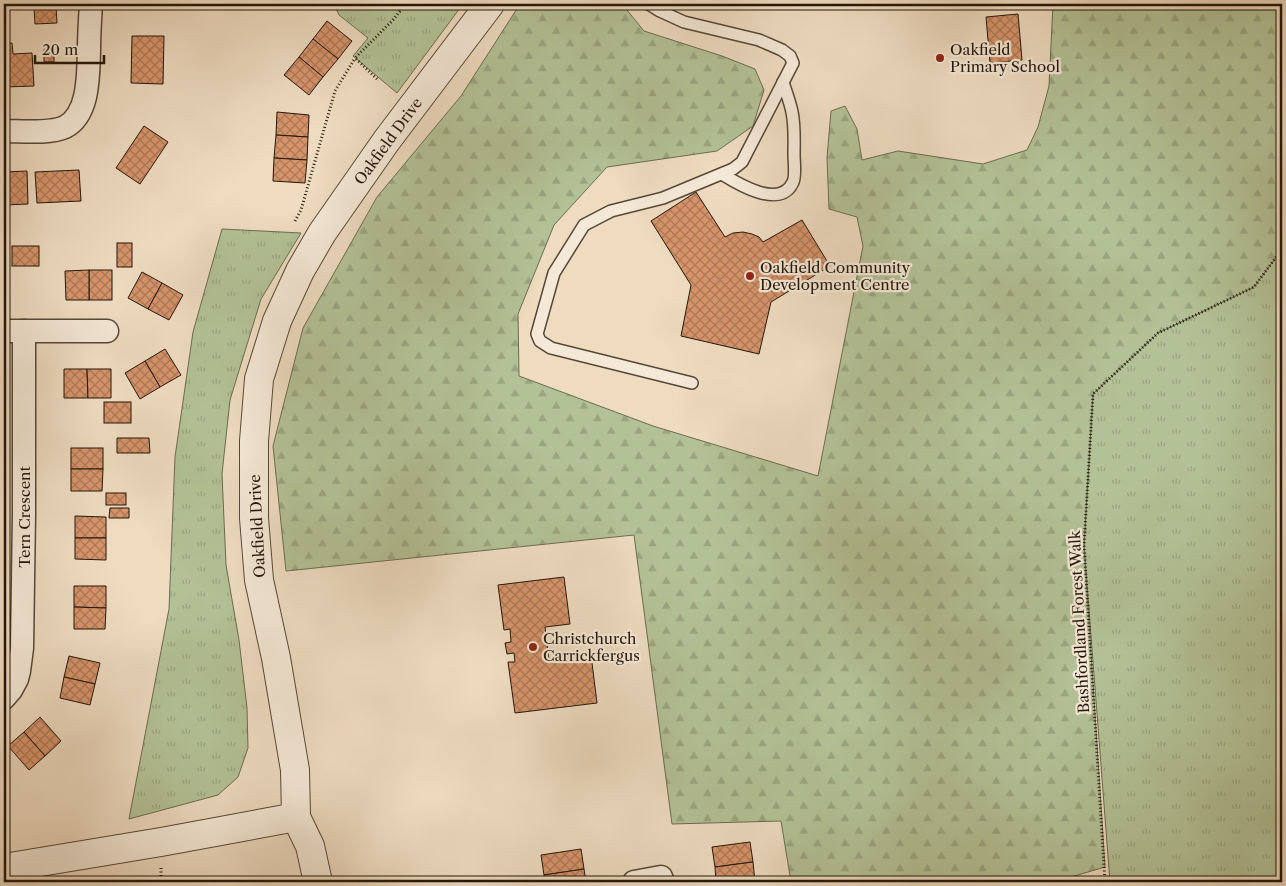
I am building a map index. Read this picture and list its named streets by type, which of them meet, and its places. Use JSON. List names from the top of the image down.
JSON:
{
  "streets": {
    "street": ["Oakfield Drive", "Tern Crescent"],
    "path": ["Bashfordland Forest Walk"]
  },
  "places": ["Oakfield Primary School", "Oakfield Community Development Centre", "Christchurch Carrickfergus"],
  "scale_bar": "20 m"
}
